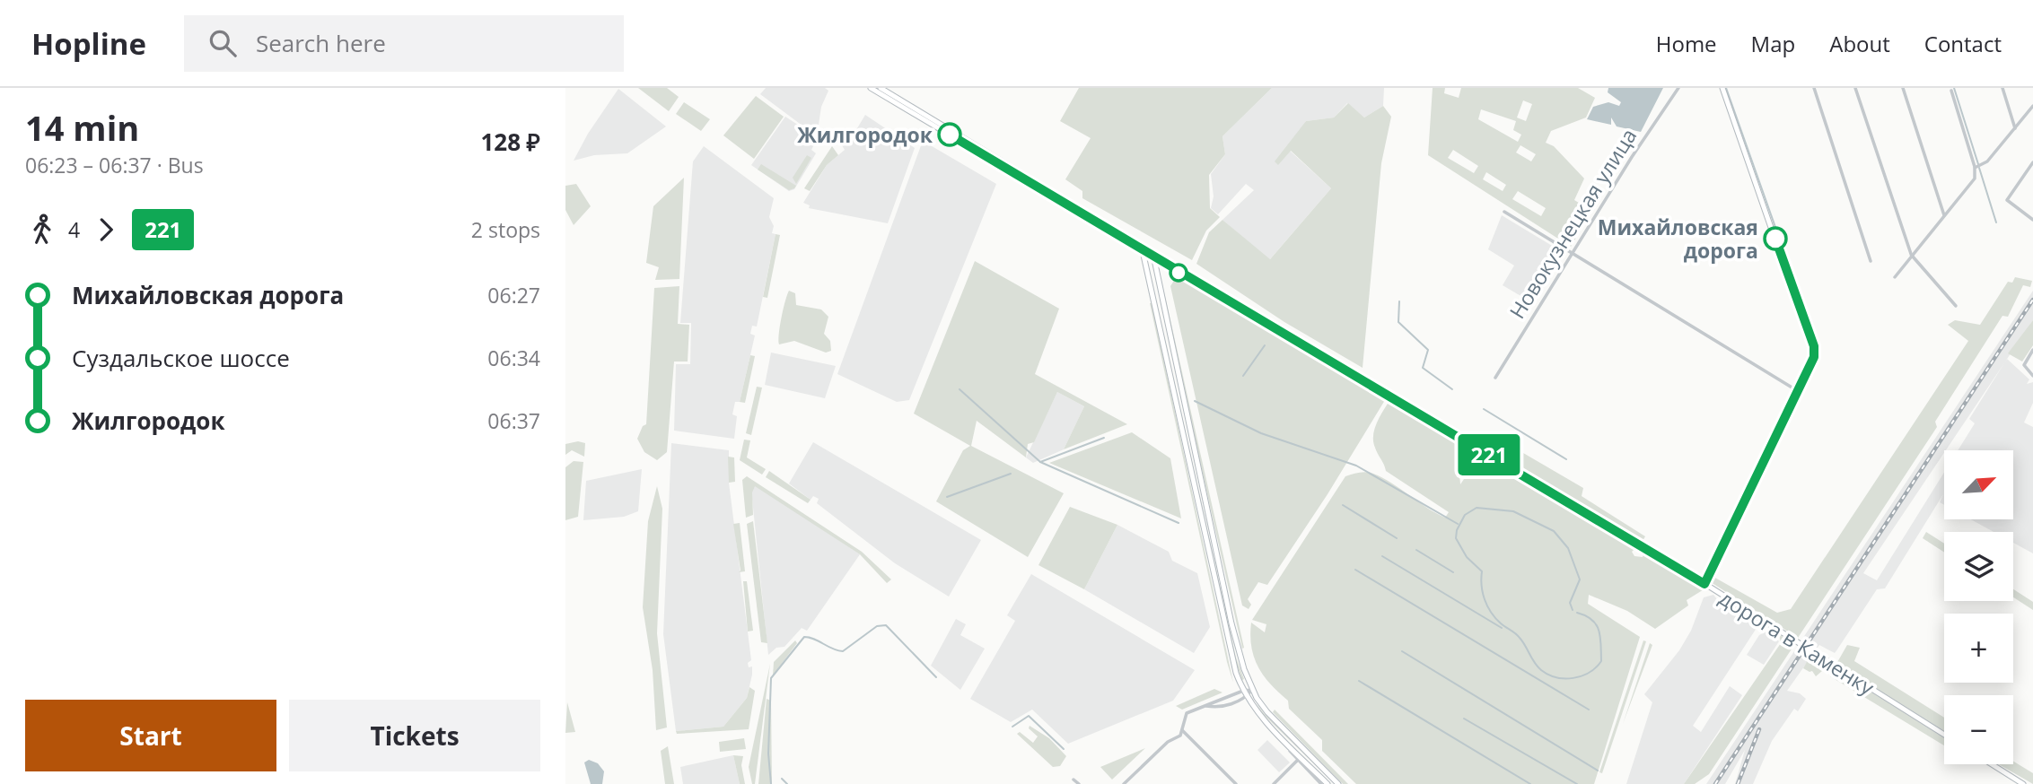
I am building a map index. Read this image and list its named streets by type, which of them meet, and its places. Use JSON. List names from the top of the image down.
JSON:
{
  "streets": {
    "main road": ["дорога в Каменку"],
    "street": ["Новокузнецкая улица"]
  },
  "places": ["Жилгородок", "Михайловская дорога"],
  "lines": ["bus line 221"],
  "north": "top right",
  "page": {
    "header": "Hopline",
    "search": "Search here",
    "nav": [
      "Home",
      "Map",
      "About",
      "Contact"
    ],
    "heading": ["14 min", "06:23 – 06:37 · Bus", "128 ₽"],
    "on_map": "221",
    "legs": ["4", "221", "2 stops"],
    "list": [
      {
        "name": "Михайловская дорога",
        "value": "06:27"
      },
      {
        "name": "Суздальское шоссе",
        "value": "06:34"
      },
      {
        "name": "Жилгородок",
        "value": "06:37"
      }
    ],
    "map_buttons": ["+", "−"],
    "buttons": ["Start", "Tickets"]
  }
}
